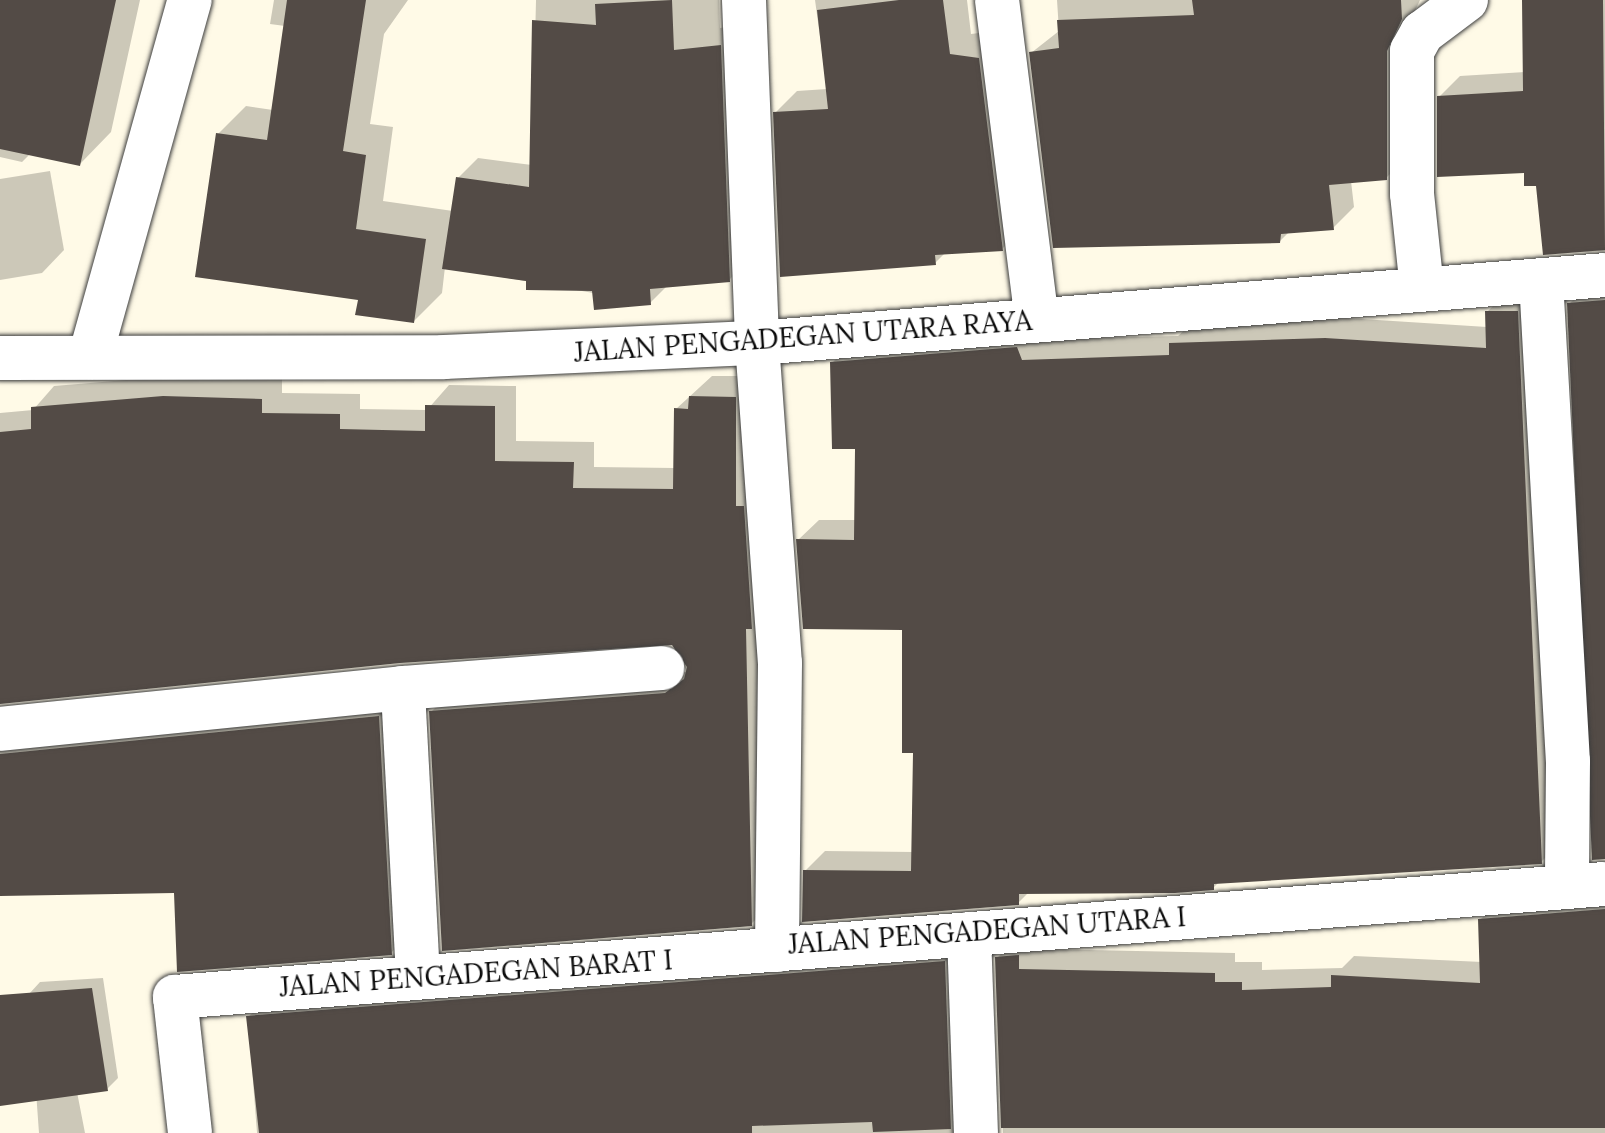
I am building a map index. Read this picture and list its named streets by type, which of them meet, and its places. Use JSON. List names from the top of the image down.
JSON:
{
  "streets": {
    "street": ["JALAN PENGADEGAN UTARA RAYA", "JALAN PENGADEGAN UTARA I", "JALAN PENGADEGAN BARAT I"]
  },
  "crossings": [
    ["JALAN PENGADEGAN UTARA RAYA", "JALAN PENGADEGAN UTARA I"],
    ["JALAN PENGADEGAN UTARA I", "JALAN PENGADEGAN BARAT I"]
  ]
}
